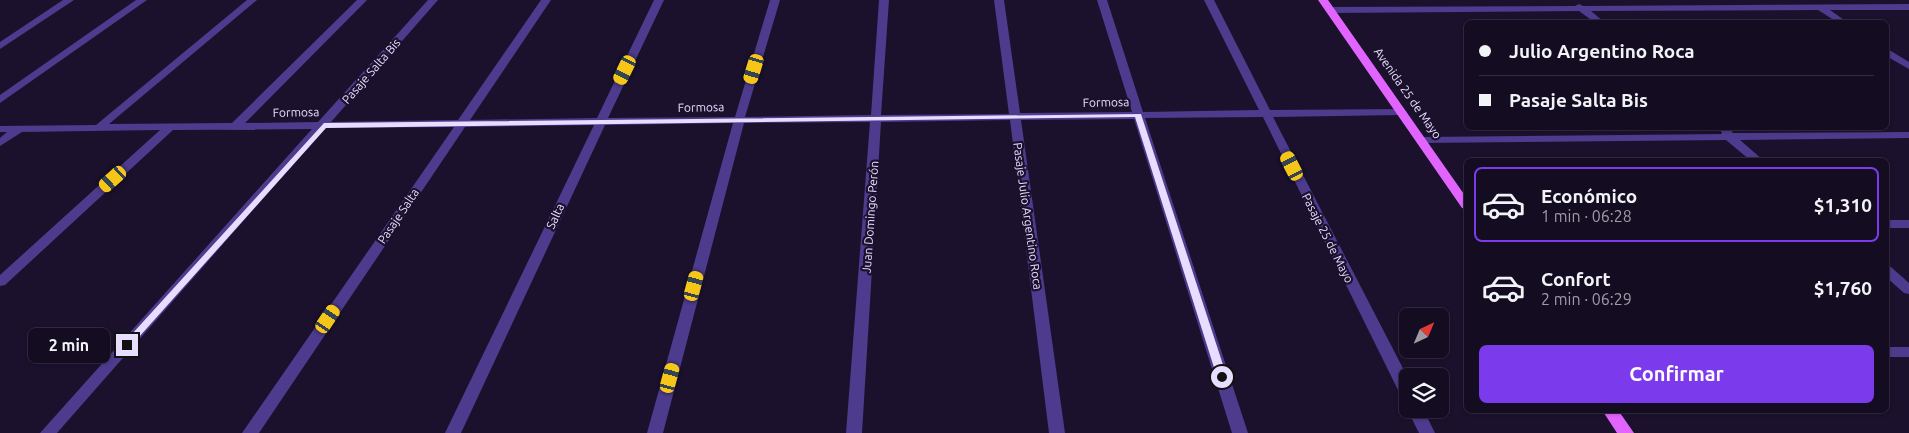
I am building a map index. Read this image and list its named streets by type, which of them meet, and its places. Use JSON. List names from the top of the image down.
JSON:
{
  "streets": {
    "main road": ["Avenida 25 de Mayo"],
    "street": [
      "Pasaje Salta Bis",
      "Formosa",
      "Pasaje Salta",
      "Salta",
      "Pasaje Julio Argentino Roca",
      "Juan Domingo Perón",
      "Pasaje 25 de Mayo"
    ]
  },
  "crossings": [
    ["Pasaje Salta Bis", "Formosa"],
    ["Avenida 25 de Mayo", "Formosa"],
    ["Formosa", "Pasaje Salta"],
    ["Formosa", "Salta"],
    ["Formosa", "Pasaje Julio Argentino Roca"],
    ["Formosa", "Juan Domingo Perón"],
    ["Formosa", "Pasaje 25 de Mayo"]
  ],
  "north": "top right",
  "page": {
    "banner": ["Julio Argentino Roca", "Pasaje Salta Bis"],
    "list": [
      {
        "name": "Económico",
        "note": "1 min · 06:28",
        "value": "$1,310"
      },
      {
        "name": "Confort",
        "note": "2 min · 06:29",
        "value": "$1,760"
      }
    ],
    "bubble": "2 min",
    "buttons": "Confirmar"
  }
}
